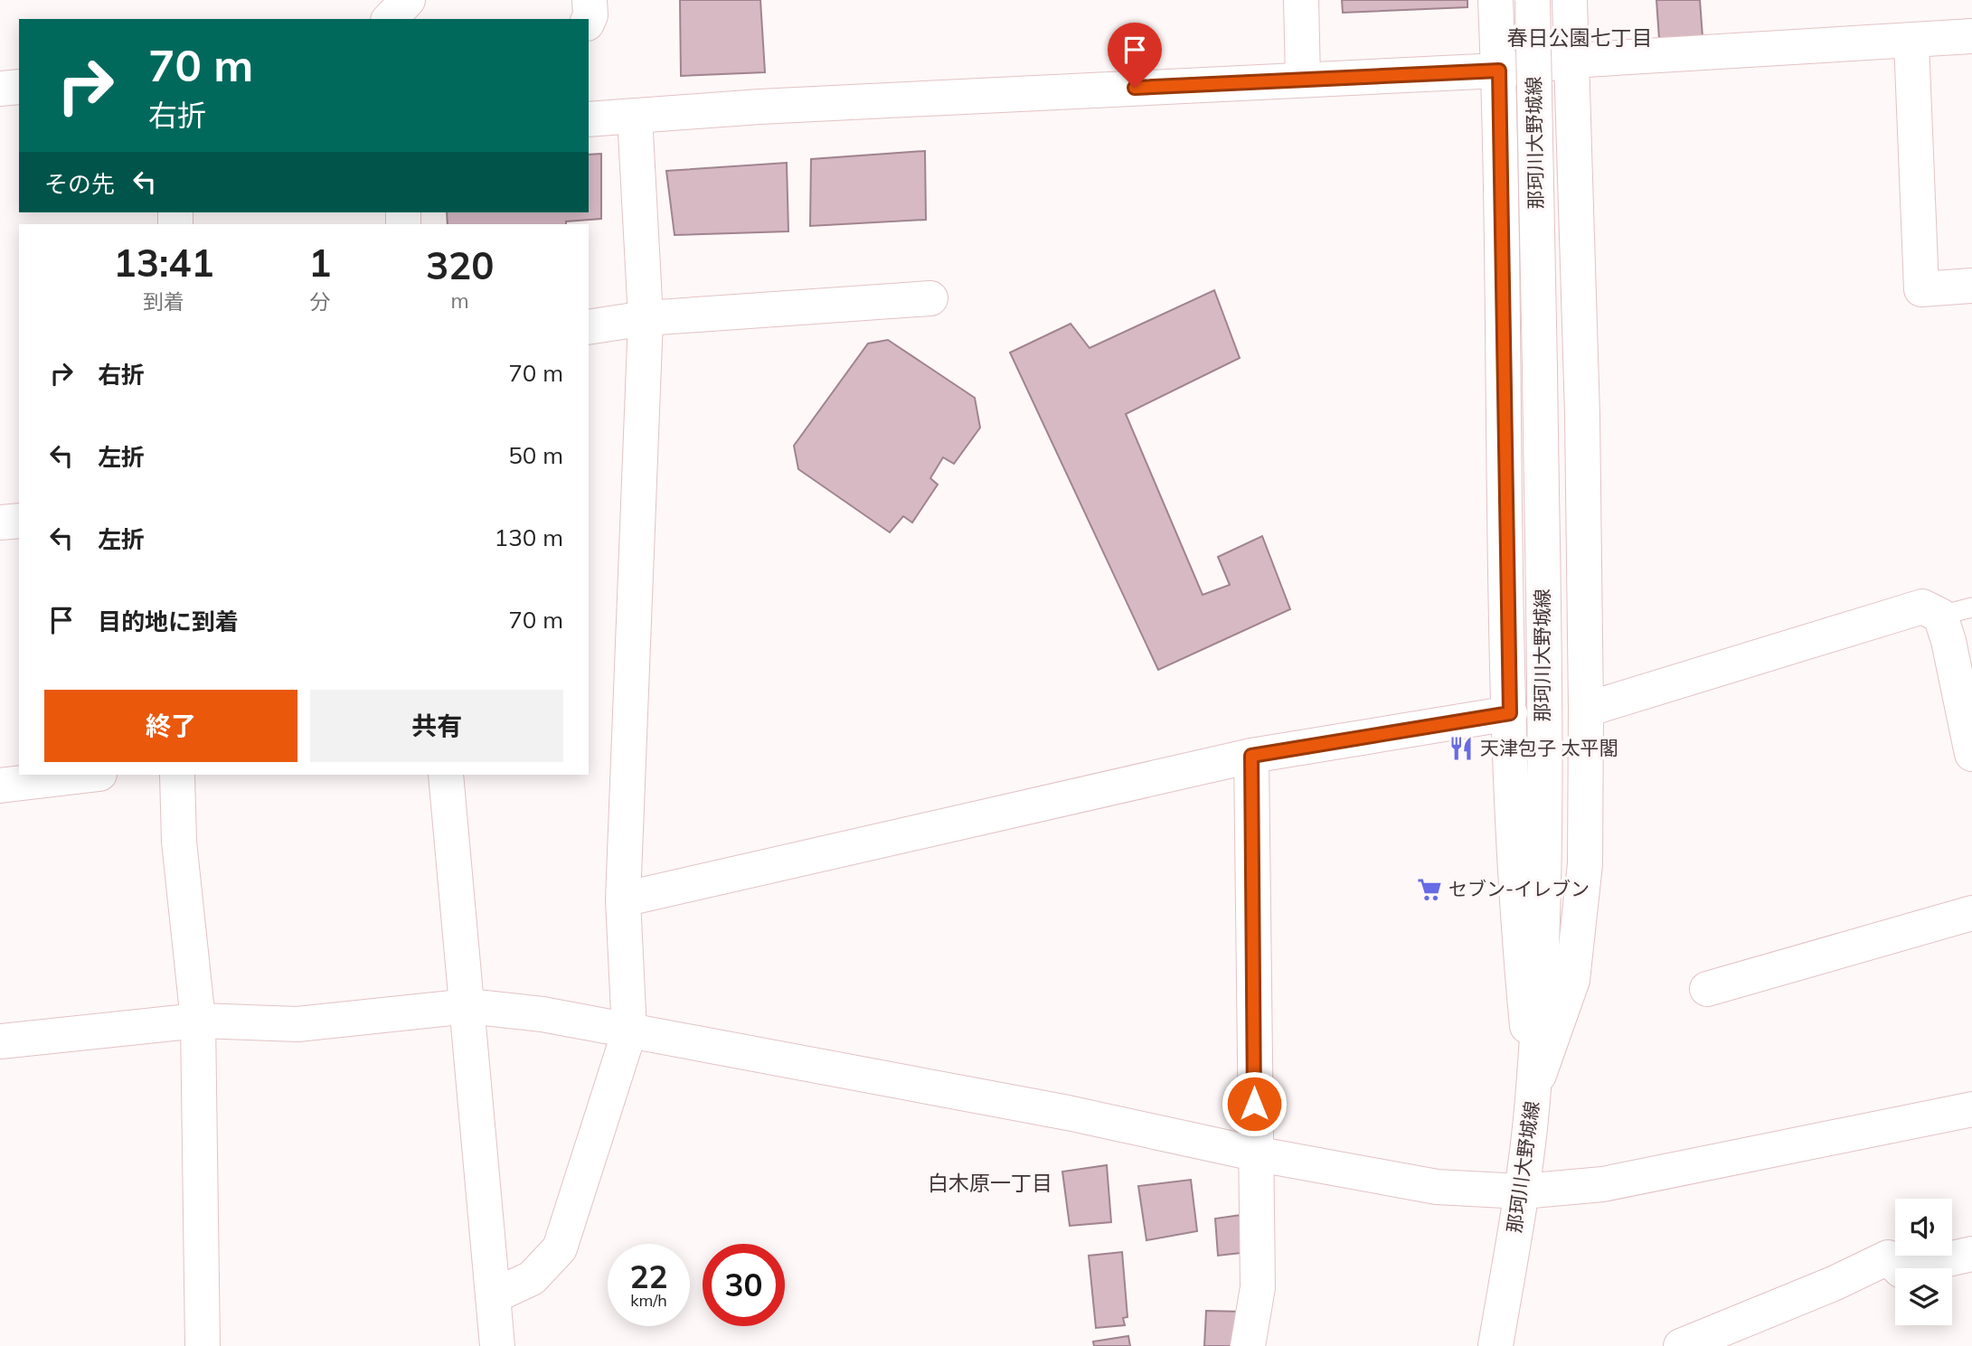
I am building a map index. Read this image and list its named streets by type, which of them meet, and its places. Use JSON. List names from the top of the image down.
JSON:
{
  "streets": {
    "street": ["那珂川大野城線"]
  },
  "districts": ["春日公園七丁目", "白木原一丁目"],
  "places": {
    "restaurant": ["天津包子 太平閣"],
    "supermarket": ["セブン-イレブン"]
  },
  "page": {
    "turn": ["70 m", "右折"],
    "then": "その先",
    "eta": [
      "13:41",
      "到着",
      "1",
      "分",
      "320",
      "m"
    ],
    "list": [
      {
        "name": "右折",
        "value": "70 m"
      },
      {
        "name": "左折",
        "value": "50 m"
      },
      {
        "name": "左折",
        "value": "130 m"
      },
      {
        "name": "目的地に到着",
        "value": "70 m"
      }
    ],
    "buttons": ["終了", "共有"],
    "speed": "22 km/h",
    "limit": "30"
  }
}
